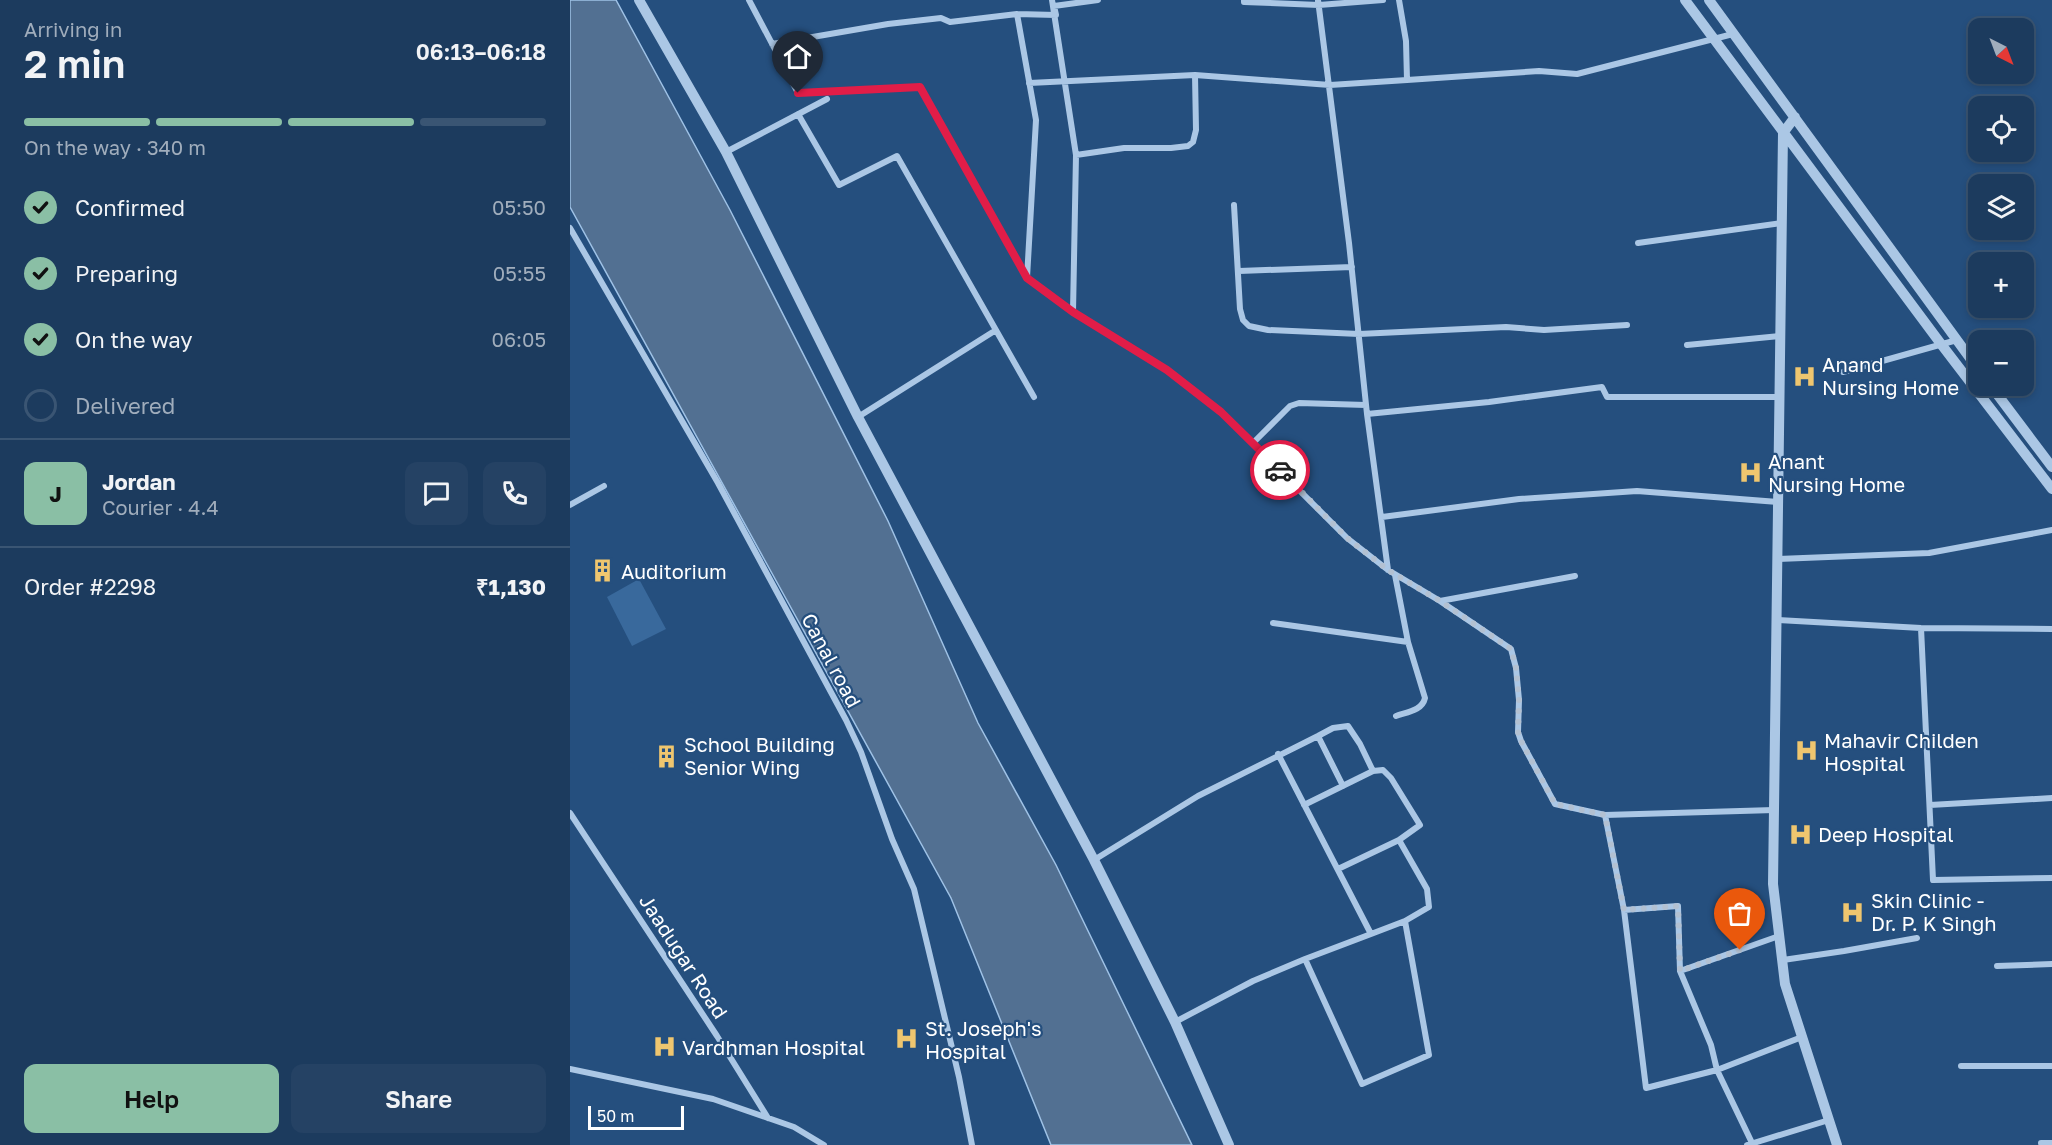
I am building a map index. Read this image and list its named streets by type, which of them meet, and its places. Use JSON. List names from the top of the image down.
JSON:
{
  "streets": {
    "street": ["Canal road", "Jaadugar Road"]
  },
  "places": {
    "hospital": [
      "Anand Nursing Home",
      "Anant Nursing Home",
      "Mahavir Childen Hospital",
      "Deep Hospital",
      "Skin Clinic - Dr. P. K Singh",
      "St. Joseph's Hospital",
      "Vardhman Hospital"
    ],
    "building": ["Auditorium", "School Building Senior Wing"]
  },
  "scale_bar": "50 m",
  "north": "bottom right",
  "page": {
    "heading": ["2 min", "Arriving in", "06:13–06:18"],
    "panel": [
      "Jordan",
      "Courier · 4.4",
      "Order #2298",
      "₹1,130"
    ],
    "map_buttons": ["+", "−"],
    "bar": "On the way · 340 m",
    "list": [
      ["Confirmed", "05:50"],
      ["Preparing", "05:55"],
      ["On the way", "06:05"],
      "Delivered"
    ],
    "round": "J",
    "buttons": ["Help", "Share"],
    "scale": "50 m"
  }
}
